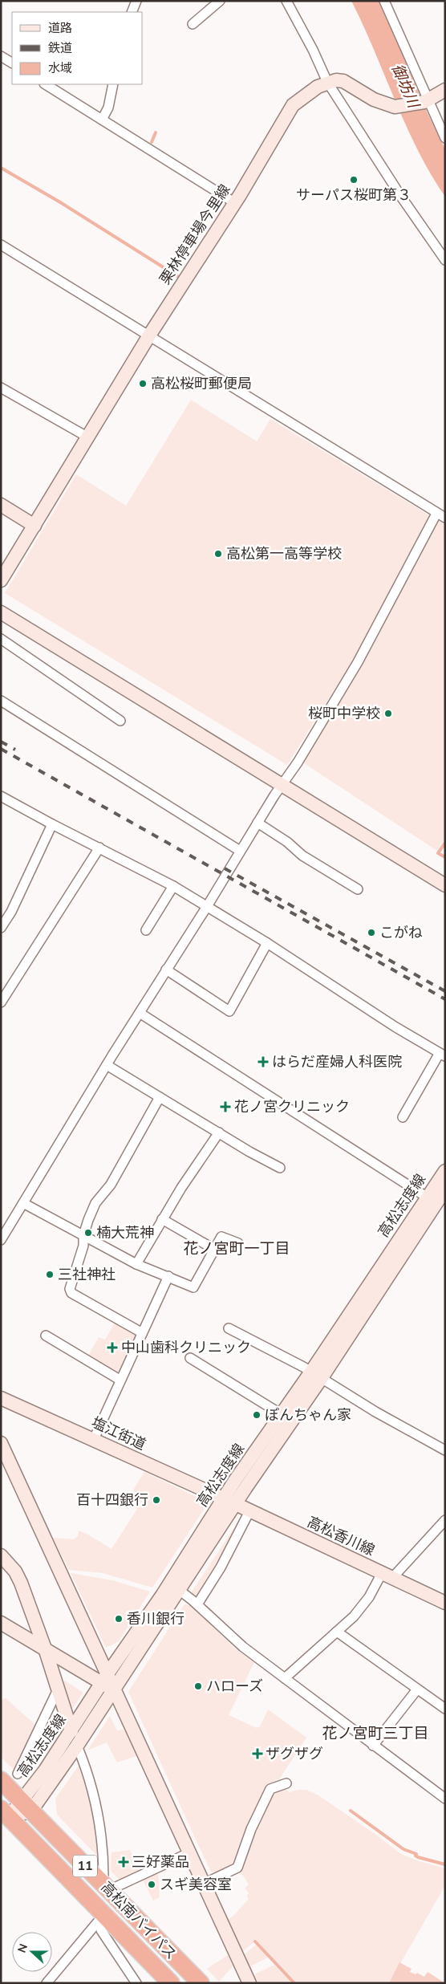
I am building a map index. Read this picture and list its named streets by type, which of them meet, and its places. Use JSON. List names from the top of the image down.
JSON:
{
  "streets": {
    "highway": ["11", "高松南バイパス"],
    "main road": [
      "栗林停車場今里線",
      "高松志度線",
      "塩江街道",
      "高松香川線"
    ]
  },
  "crossings": [
    ["高松志度線", "塩江街道"],
    ["高松志度線", "高松香川線"],
    ["高松志度線", "11"],
    ["高松志度線", "高松南バイパス"],
    ["塩江街道", "高松香川線"],
    ["11", "高松南バイパス"]
  ],
  "districts": ["花ノ宮町一丁目", "花ノ宮町三丁目"],
  "water": ["御坊川"],
  "places": {
    "other": [
      "サーパス桜町第３",
      "高松桜町郵便局",
      "高松第一高等学校",
      "桜町中学校",
      "こがね",
      "楠大荒神",
      "三社神社",
      "ぽんちゃん家",
      "百十四銀行",
      "香川銀行",
      "ハローズ",
      "スギ美容室"
    ],
    "health": [
      "はらだ産婦人科医院",
      "花ノ宮クリニック",
      "中山歯科クリニック",
      "ザグザグ",
      "三好薬品"
    ]
  },
  "legend": ["道路", "鉄道", "水域"],
  "north": "left"
}
